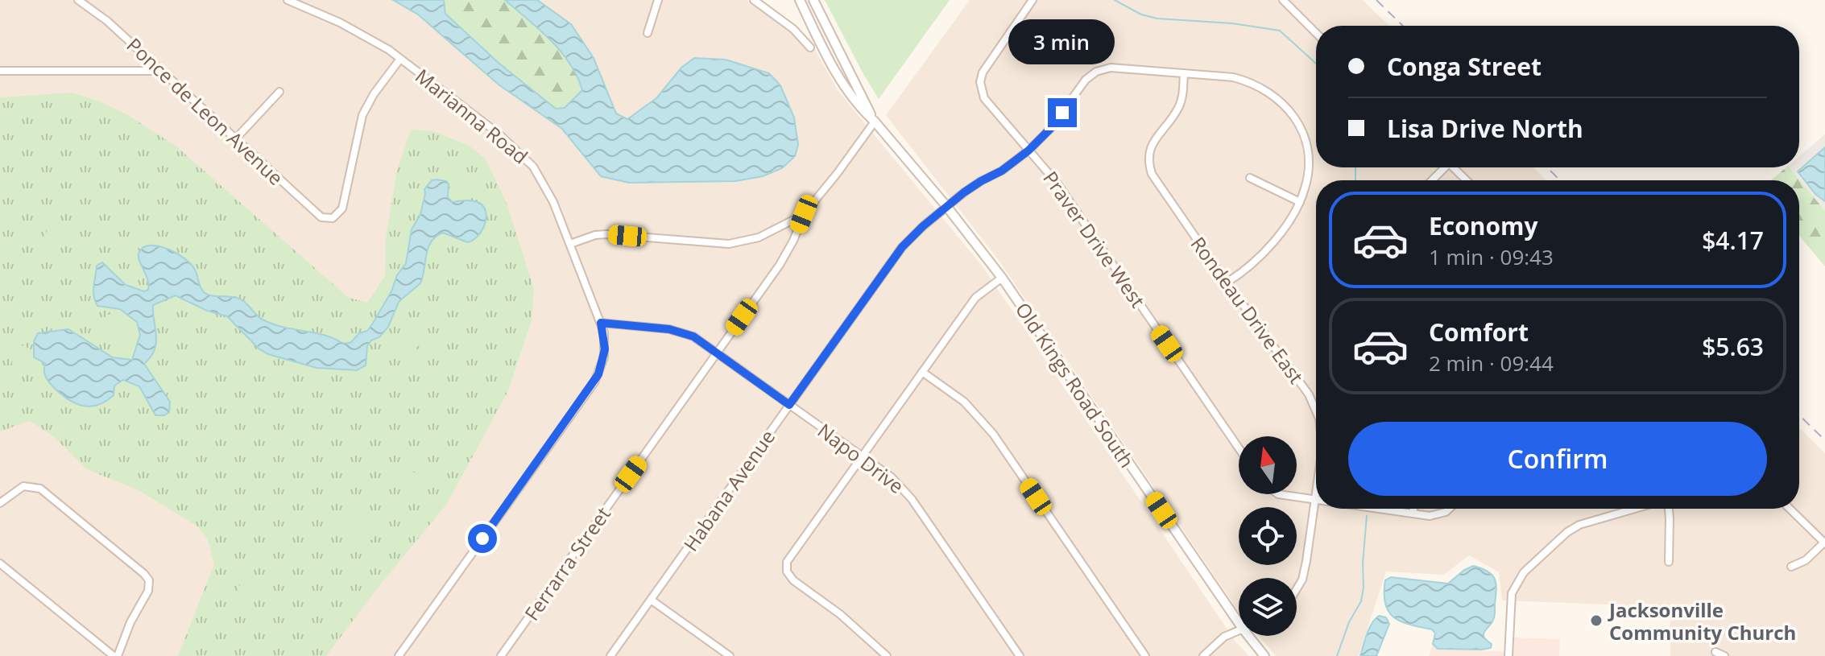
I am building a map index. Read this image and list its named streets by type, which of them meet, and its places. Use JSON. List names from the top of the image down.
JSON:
{
  "streets": {
    "street": [
      "Ponce de Leon Avenue",
      "Marianna Road",
      "Praver Drive West",
      "Rondeau Drive East",
      "Old Kings Road South",
      "Napo Drive",
      "Habana Avenue",
      "Ferrarra Street"
    ]
  },
  "crossings": [
    ["Ponce de Leon Avenue", "Marianna Road"],
    ["Praver Drive West", "Habana Avenue"],
    ["Rondeau Drive East", "Habana Avenue"],
    ["Old Kings Road South", "Habana Avenue"],
    ["Old Kings Road South", "Ferrarra Street"],
    ["Napo Drive", "Habana Avenue"],
    ["Napo Drive", "Ferrarra Street"]
  ],
  "places": ["Jacksonville Community Church"],
  "north": "top",
  "page": {
    "bubble": "3 min",
    "banner": ["Conga Street", "Lisa Drive North"],
    "list": [
      {
        "name": "Economy",
        "note": "1 min · 09:43",
        "value": "$4.17"
      },
      {
        "name": "Comfort",
        "note": "2 min · 09:44",
        "value": "$5.63"
      }
    ],
    "buttons": "Confirm"
  }
}
